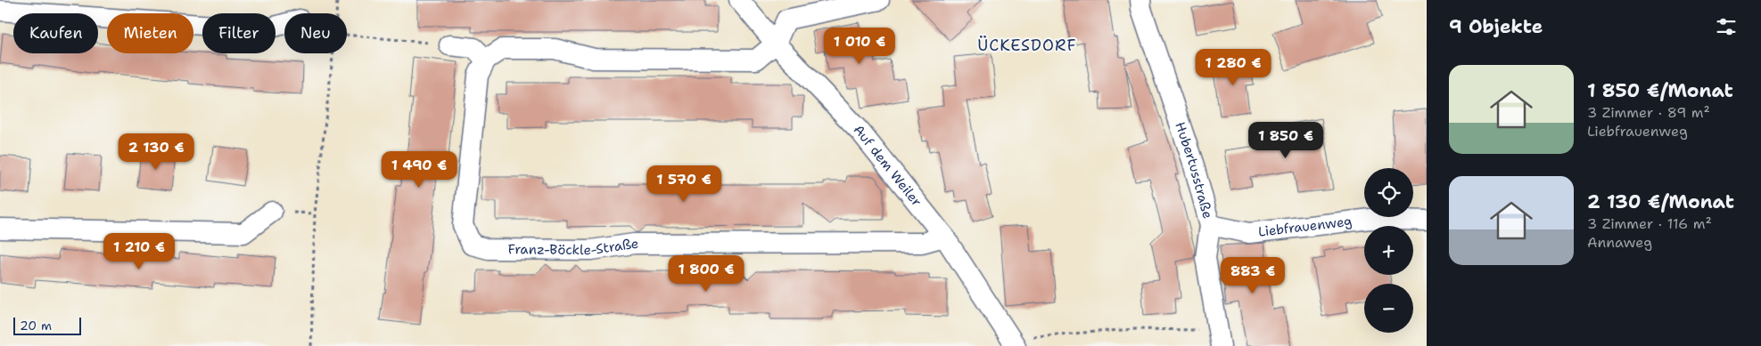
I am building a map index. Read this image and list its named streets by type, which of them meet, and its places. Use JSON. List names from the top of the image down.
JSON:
{
  "streets": {
    "street": [
      "Auf dem Weiler",
      "Hubertusstraße",
      "Liebfrauenweg",
      "Franz-Böckle-Straße"
    ]
  },
  "crossings": [
    ["Auf dem Weiler", "Franz-Böckle-Straße"],
    ["Hubertusstraße", "Liebfrauenweg"]
  ],
  "districts": ["ÜCKESDORF"],
  "scale_bar": "20 m",
  "page": {
    "heading": "9 Objekte",
    "chip": [
      "Kaufen",
      "Mieten",
      "Filter",
      "Neu"
    ],
    "price": [
      "1 010 €",
      "1 280 €",
      "1 850 €",
      "2 130 €",
      "1 490 €",
      "1 570 €",
      "1 210 €",
      "1 800 €",
      "883 €"
    ],
    "list": [
      {
        "name": "1 850 €/Monat",
        "note": "3 Zimmer · 89 m² · Liebfrauenweg"
      },
      {
        "name": "2 130 €/Monat",
        "note": "3 Zimmer · 116 m² · Annaweg"
      }
    ],
    "map_buttons": ["+", "−"],
    "scale": "20 m"
  }
}
